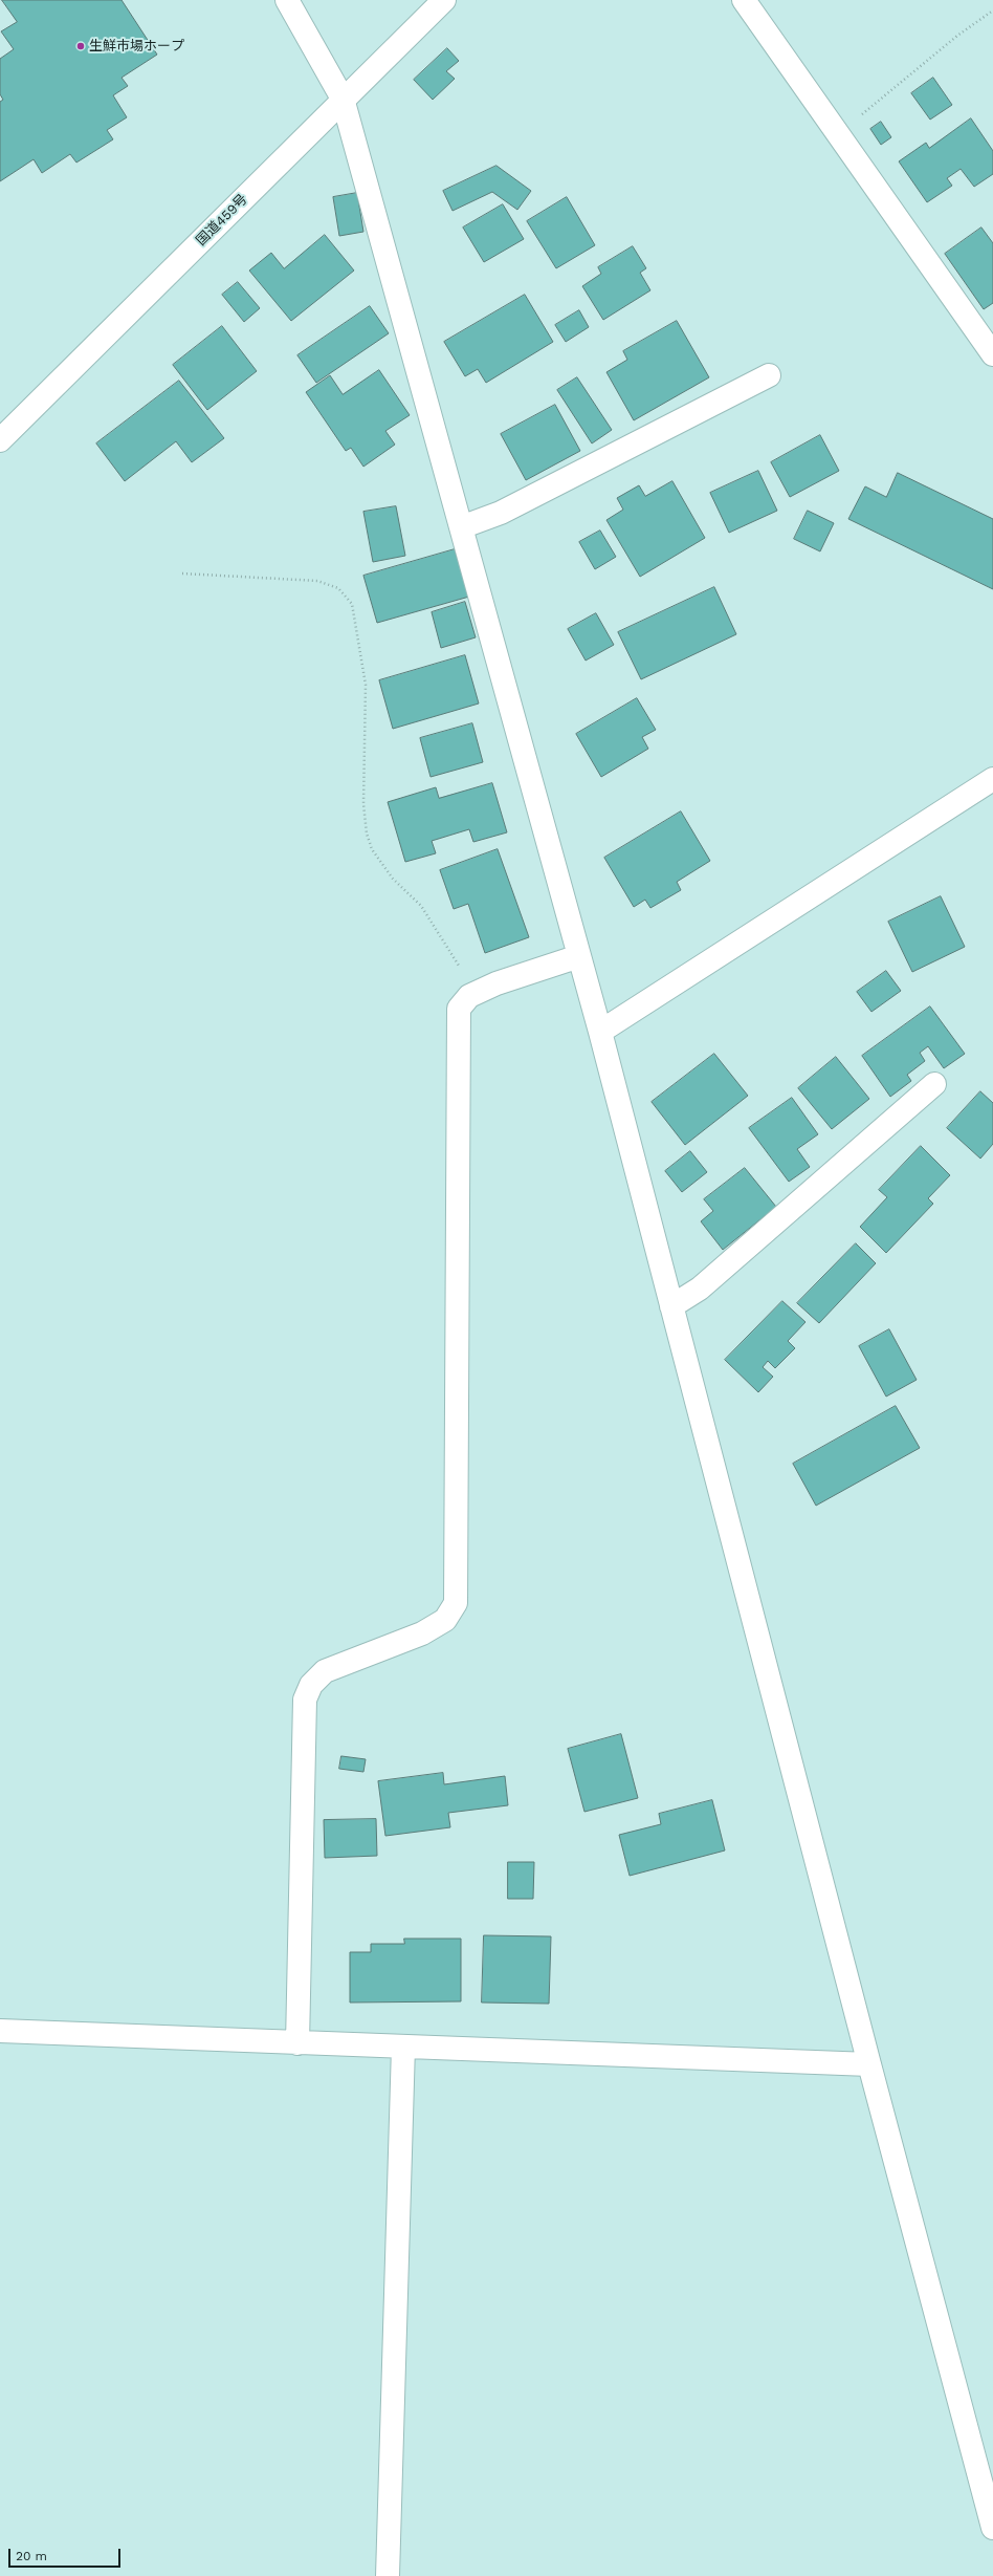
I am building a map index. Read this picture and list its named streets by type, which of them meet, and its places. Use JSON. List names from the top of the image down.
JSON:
{
  "streets": {
    "main road": ["国道459号"]
  },
  "places": ["生鮮市場ホープ"],
  "scale_bar": "20 m"
}
